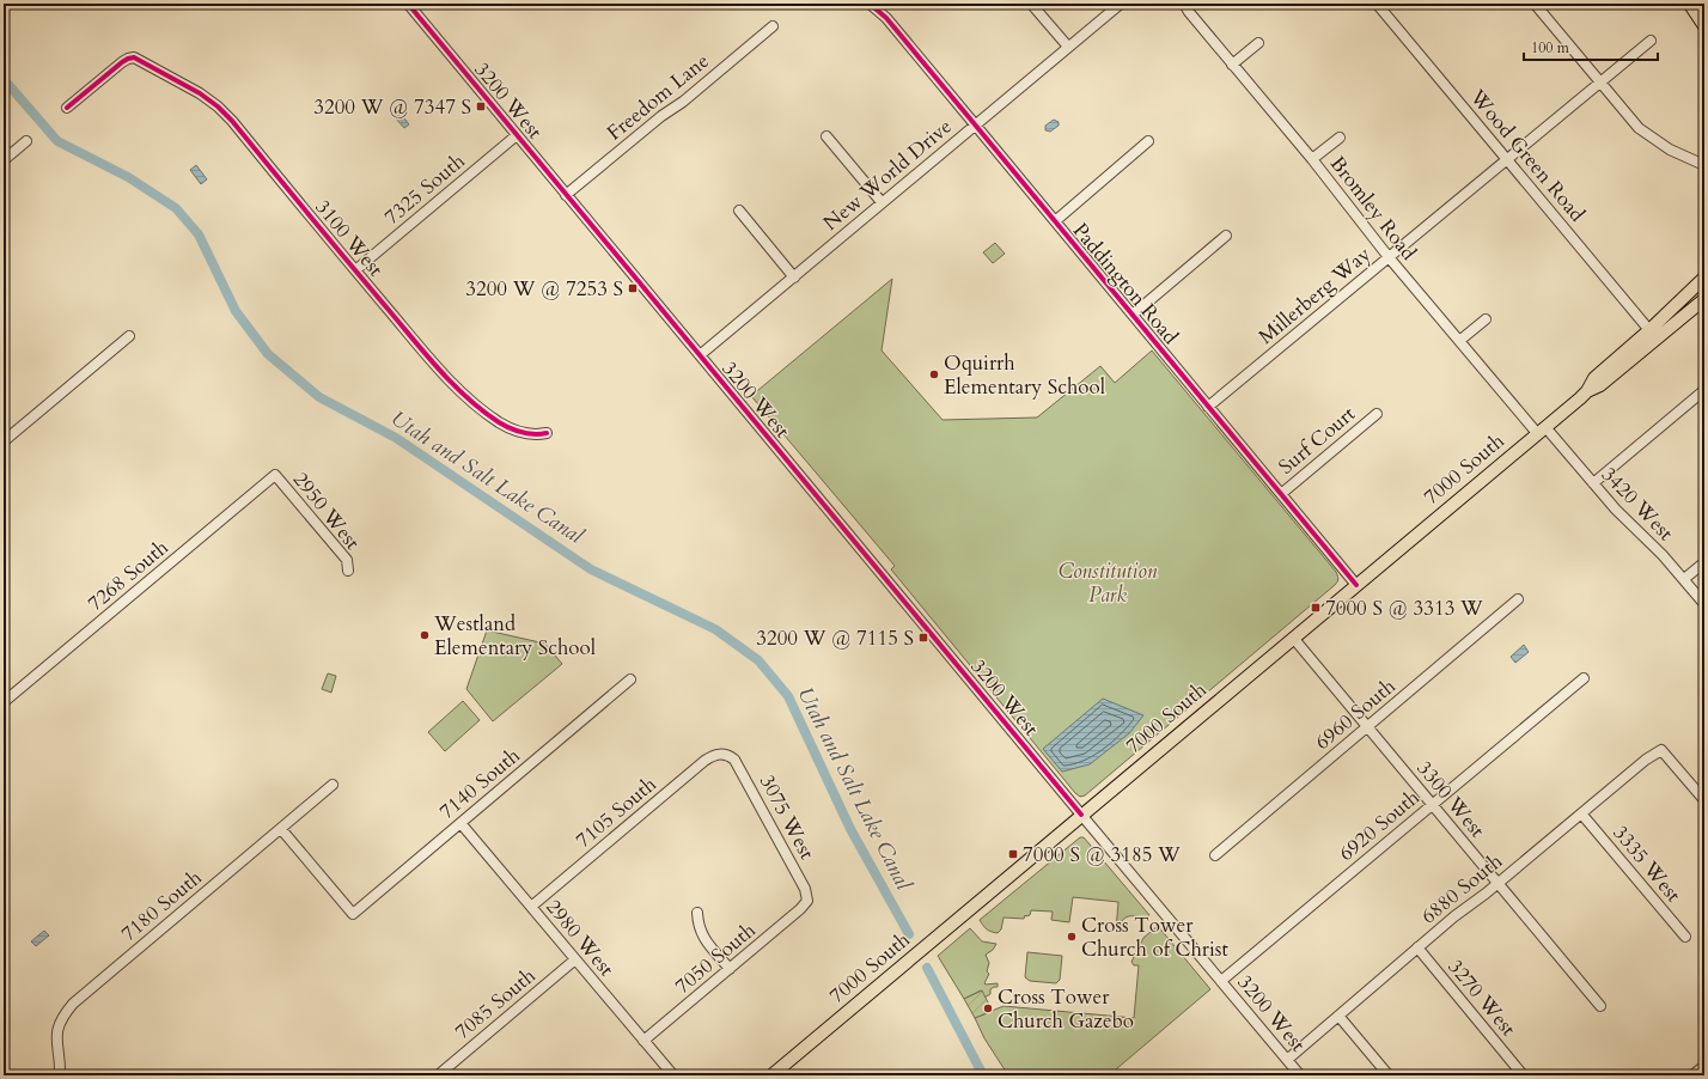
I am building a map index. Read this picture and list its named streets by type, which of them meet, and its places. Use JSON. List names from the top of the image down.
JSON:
{
  "streets": {
    "main road": ["7000 South"],
    "street": [
      "Freedom Lane",
      "3200 West",
      "Wood Green Road",
      "New World Drive",
      "7325 South",
      "Bromley Road",
      "3100 West",
      "Paddington Road",
      "Millerberg Way",
      "Surf Court",
      "3420 West",
      "2950 West",
      "7268 South",
      "6960 South",
      "7140 South",
      "3300 West",
      "7105 South",
      "3075 West",
      "6920 South",
      "3335 West",
      "6880 South",
      "7180 South",
      "2980 West",
      "7050 South",
      "3270 West",
      "7085 South"
    ]
  },
  "crossings": [
    ["Freedom Lane", "3200 West"],
    ["3200 West", "New World Drive"],
    ["3200 West", "7325 South"],
    ["3200 West", "7000 South"],
    ["3200 West", "6920 South"],
    ["3200 West", "6880 South"],
    ["Wood Green Road", "Millerberg Way"],
    ["Wood Green Road", "7000 South"],
    ["New World Drive", "Paddington Road"],
    ["7325 South", "3100 West"],
    ["Bromley Road", "Millerberg Way"],
    ["Bromley Road", "7000 South"],
    ["Bromley Road", "3420 West"],
    ["Paddington Road", "Millerberg Way"],
    ["Paddington Road", "Surf Court"],
    ["Paddington Road", "7000 South"],
    ["7000 South", "3420 West"],
    ["7000 South", "3300 West"],
    ["2950 West", "7268 South"],
    ["6960 South", "3300 West"],
    ["7140 South", "7180 South"],
    ["7140 South", "2980 West"],
    ["3300 West", "6920 South"],
    ["3300 West", "6880 South"],
    ["7105 South", "3075 West"],
    ["7105 South", "2980 West"],
    ["3075 West", "7050 South"],
    ["3335 West", "6880 South"],
    ["6880 South", "3270 West"],
    ["2980 West", "7050 South"],
    ["2980 West", "7085 South"]
  ],
  "water": ["Utah and Salt Lake Canal"],
  "parks": ["Constitution Park"],
  "places": {
    "transit": [
      "3200 W @ 7347 S",
      "3200 W @ 7253 S",
      "7000 S @ 3313 W",
      "3200 W @ 7115 S",
      "7000 S @ 3185 W"
    ],
    "other": [
      "Oquirrh Elementary School",
      "Westland Elementary School",
      "Cross Tower Church of Christ",
      "Cross Tower Church Gazebo"
    ]
  },
  "scale_bar": "100 m"
}
